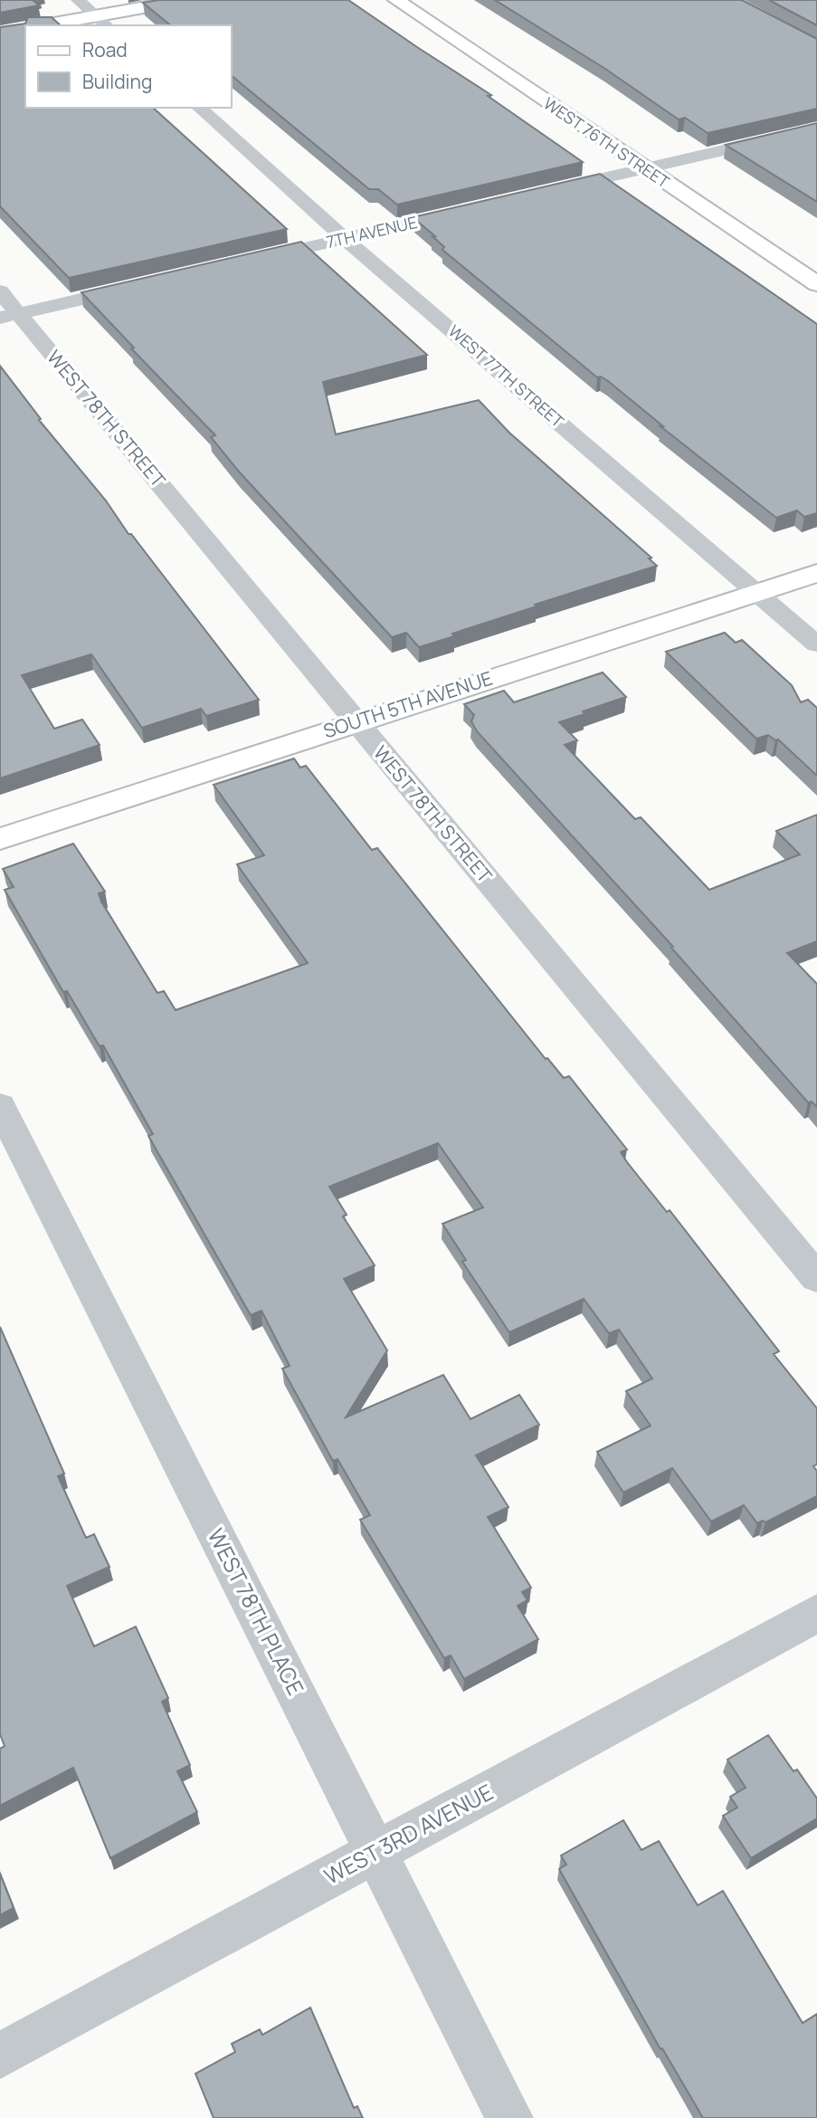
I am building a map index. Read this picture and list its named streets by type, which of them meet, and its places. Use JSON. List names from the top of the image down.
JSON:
{
  "streets": {
    "street": [
      "WEST 76TH STREET",
      "7TH AVENUE",
      "WEST 77TH STREET",
      "WEST 78TH STREET",
      "SOUTH 5TH AVENUE",
      "WEST 78TH PLACE",
      "WEST 3RD AVENUE"
    ]
  },
  "crossings": [
    ["7TH AVENUE", "WEST 77TH STREET"],
    ["WEST 77TH STREET", "SOUTH 5TH AVENUE"],
    ["WEST 78TH STREET", "SOUTH 5TH AVENUE"],
    ["WEST 78TH PLACE", "WEST 3RD AVENUE"]
  ],
  "legend": ["Road", "Building"]
}
